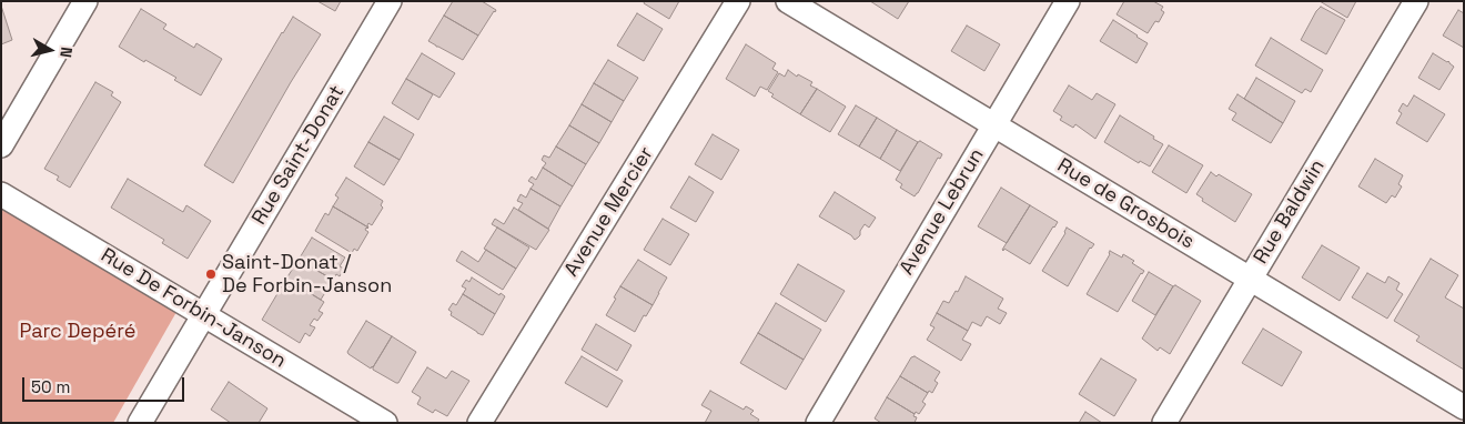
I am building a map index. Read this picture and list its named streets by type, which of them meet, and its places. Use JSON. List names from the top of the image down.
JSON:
{
  "streets": {
    "street": [
      "Rue Saint-Donat",
      "Rue de Grosbois",
      "Avenue Mercier",
      "Avenue Lebrun",
      "Rue Baldwin",
      "Rue De Forbin-Janson"
    ]
  },
  "crossings": [
    ["Rue Saint-Donat", "Rue De Forbin-Janson"],
    ["Rue de Grosbois", "Avenue Lebrun"],
    ["Rue de Grosbois", "Rue Baldwin"]
  ],
  "parks": ["Parc Depéré"],
  "places": ["Saint-Donat / De Forbin-Janson"],
  "scale_bar": "50 m",
  "north": "right"
}
